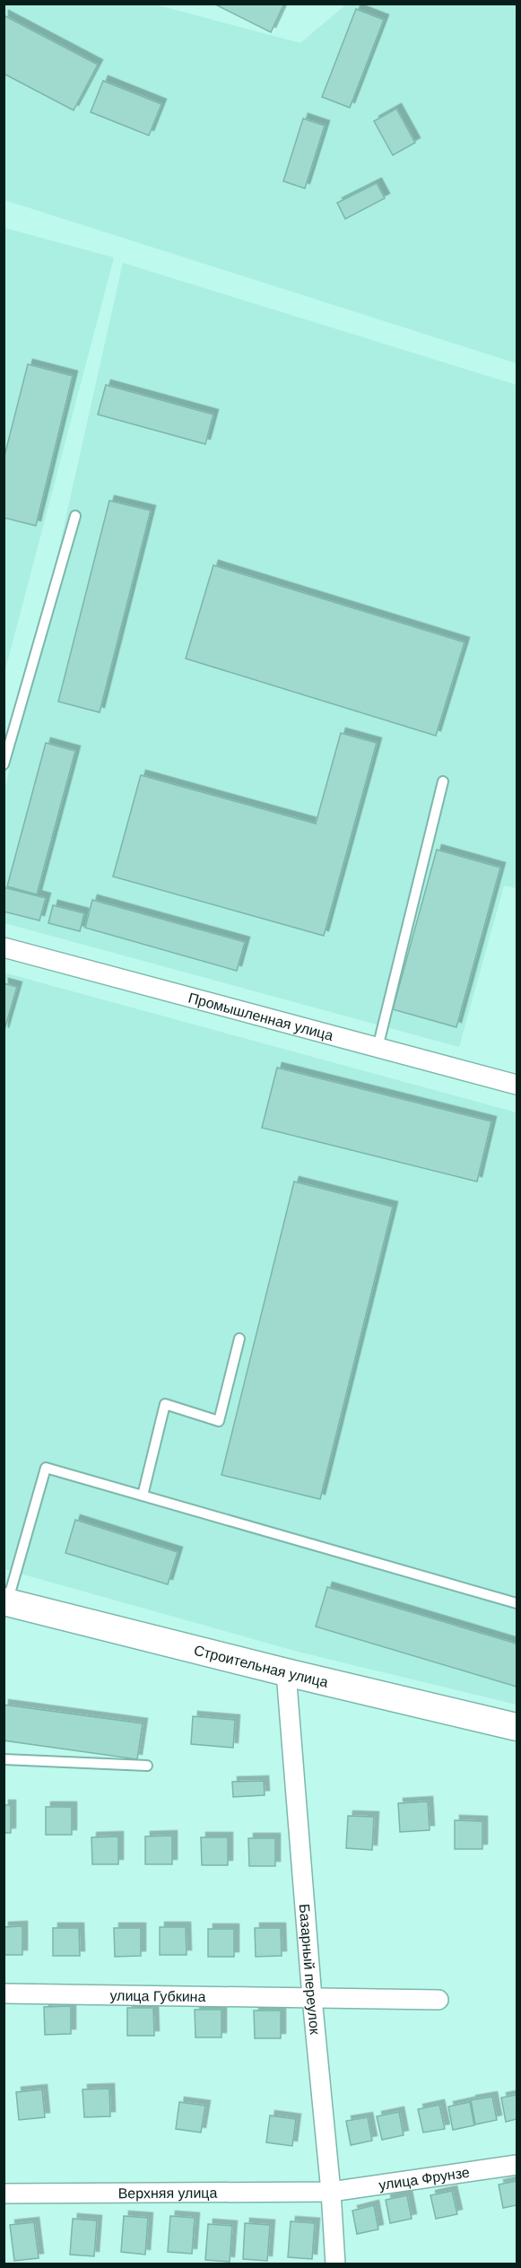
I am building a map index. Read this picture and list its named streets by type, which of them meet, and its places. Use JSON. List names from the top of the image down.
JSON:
{
  "streets": {
    "main road": ["Строительная улица"],
    "street": [
      "Промышленная улица",
      "Базарный переулок",
      "улица Губкина",
      "улица Фрунзе",
      "Верхняя улица"
    ]
  },
  "crossings": [
    ["Строительная улица", "Базарный переулок"],
    ["Базарный переулок", "улица Губкина"],
    ["Базарный переулок", "улица Фрунзе"],
    ["Базарный переулок", "Верхняя улица"],
    ["улица Фрунзе", "Верхняя улица"]
  ]
}
